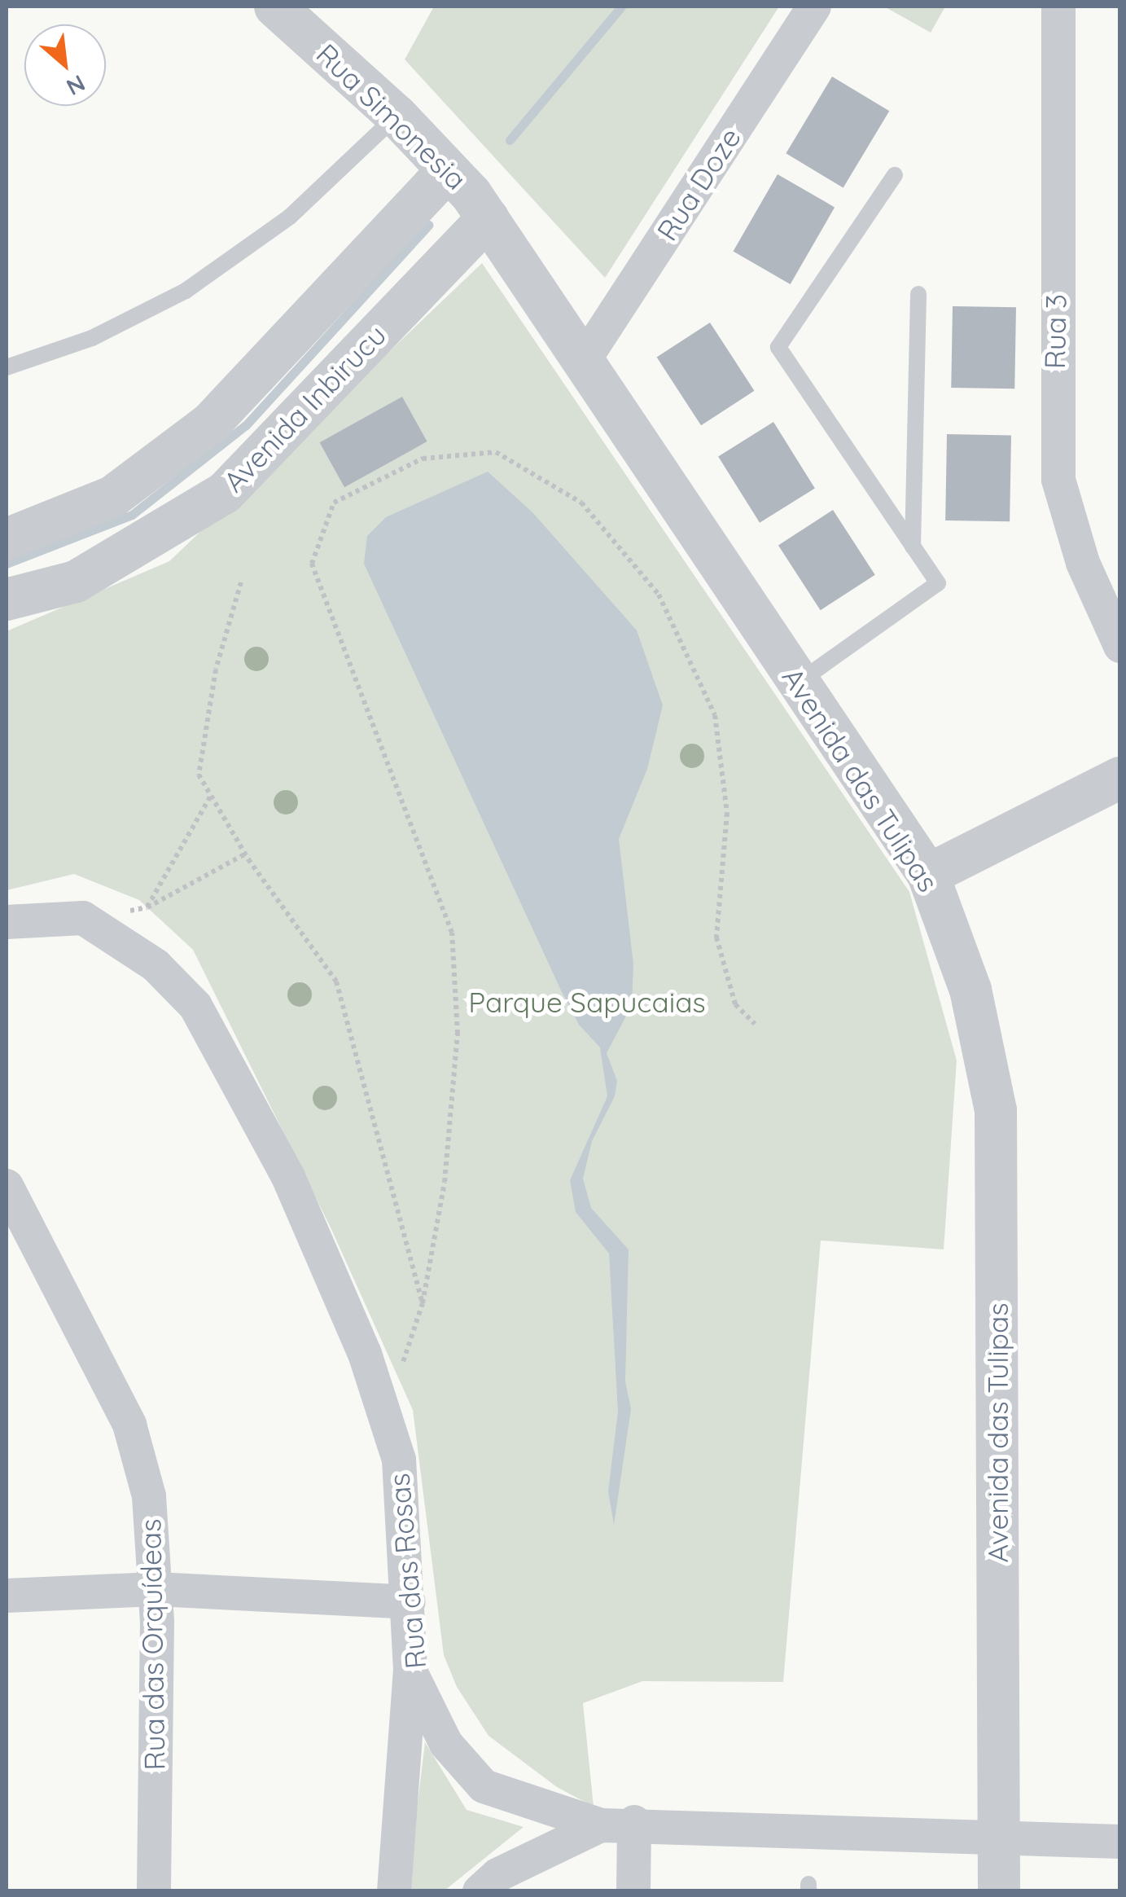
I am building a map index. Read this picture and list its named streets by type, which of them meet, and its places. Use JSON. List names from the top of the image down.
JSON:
{
  "streets": {
    "street": [
      "Rua Simonesia",
      "Rua Doze",
      "Rua 3",
      "Avenida Inbirucu",
      "Avenida das Tulipas",
      "Rua das Rosas",
      "Rua das Orquídeas"
    ]
  },
  "crossings": [
    ["Rua Simonesia", "Avenida Inbirucu"],
    ["Rua Simonesia", "Avenida das Tulipas"],
    ["Rua Doze", "Avenida das Tulipas"],
    ["Avenida Inbirucu", "Avenida das Tulipas"],
    ["Avenida das Tulipas", "Rua das Rosas"]
  ],
  "parks": ["Parque Sapucaias"],
  "north": "bottom right"
}
